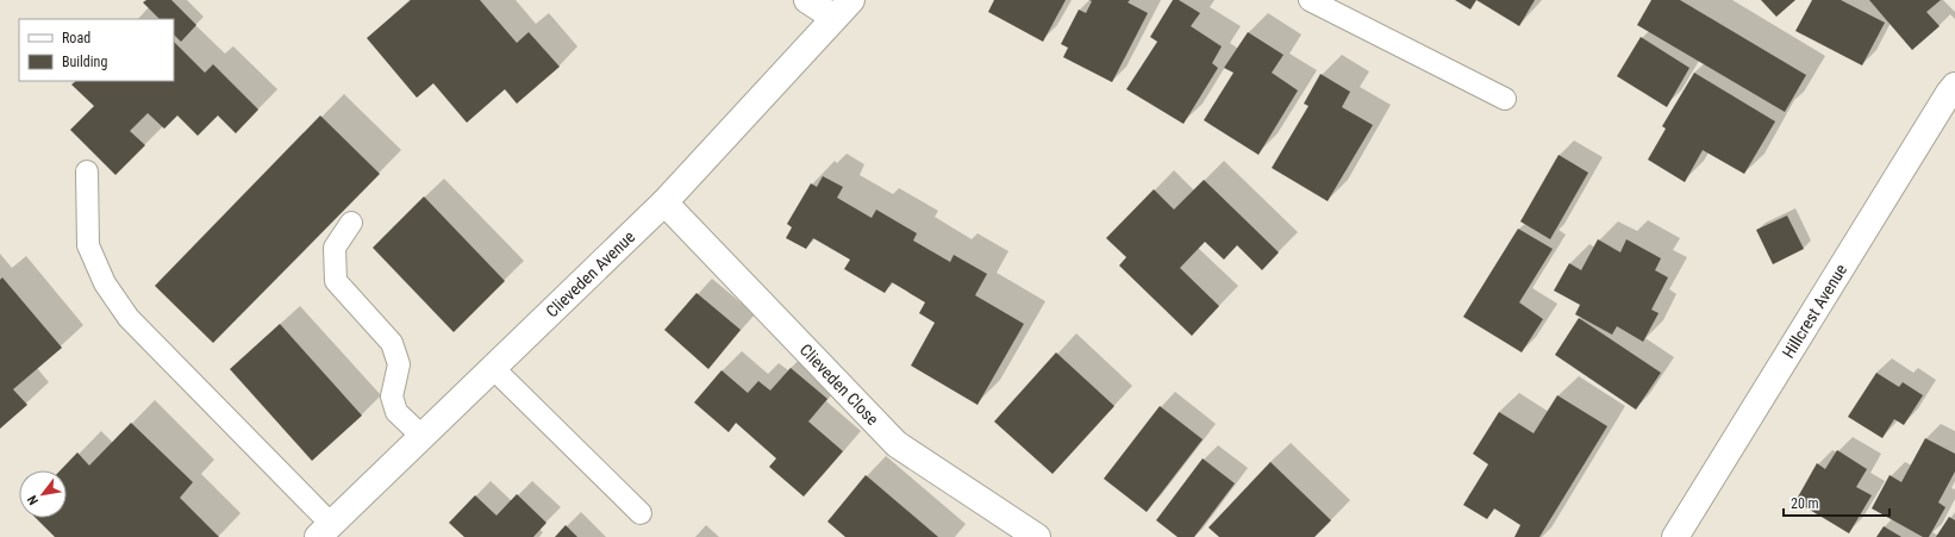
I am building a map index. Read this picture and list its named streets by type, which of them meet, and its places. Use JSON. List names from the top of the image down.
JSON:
{
  "streets": {
    "street": ["Clieveden Avenue", "Hillcrest Avenue", "Clieveden Close"]
  },
  "crossings": [
    ["Clieveden Avenue", "Clieveden Close"]
  ],
  "legend": ["Road", "Building"],
  "scale_bar": "20 m",
  "north": "bottom left"
}
